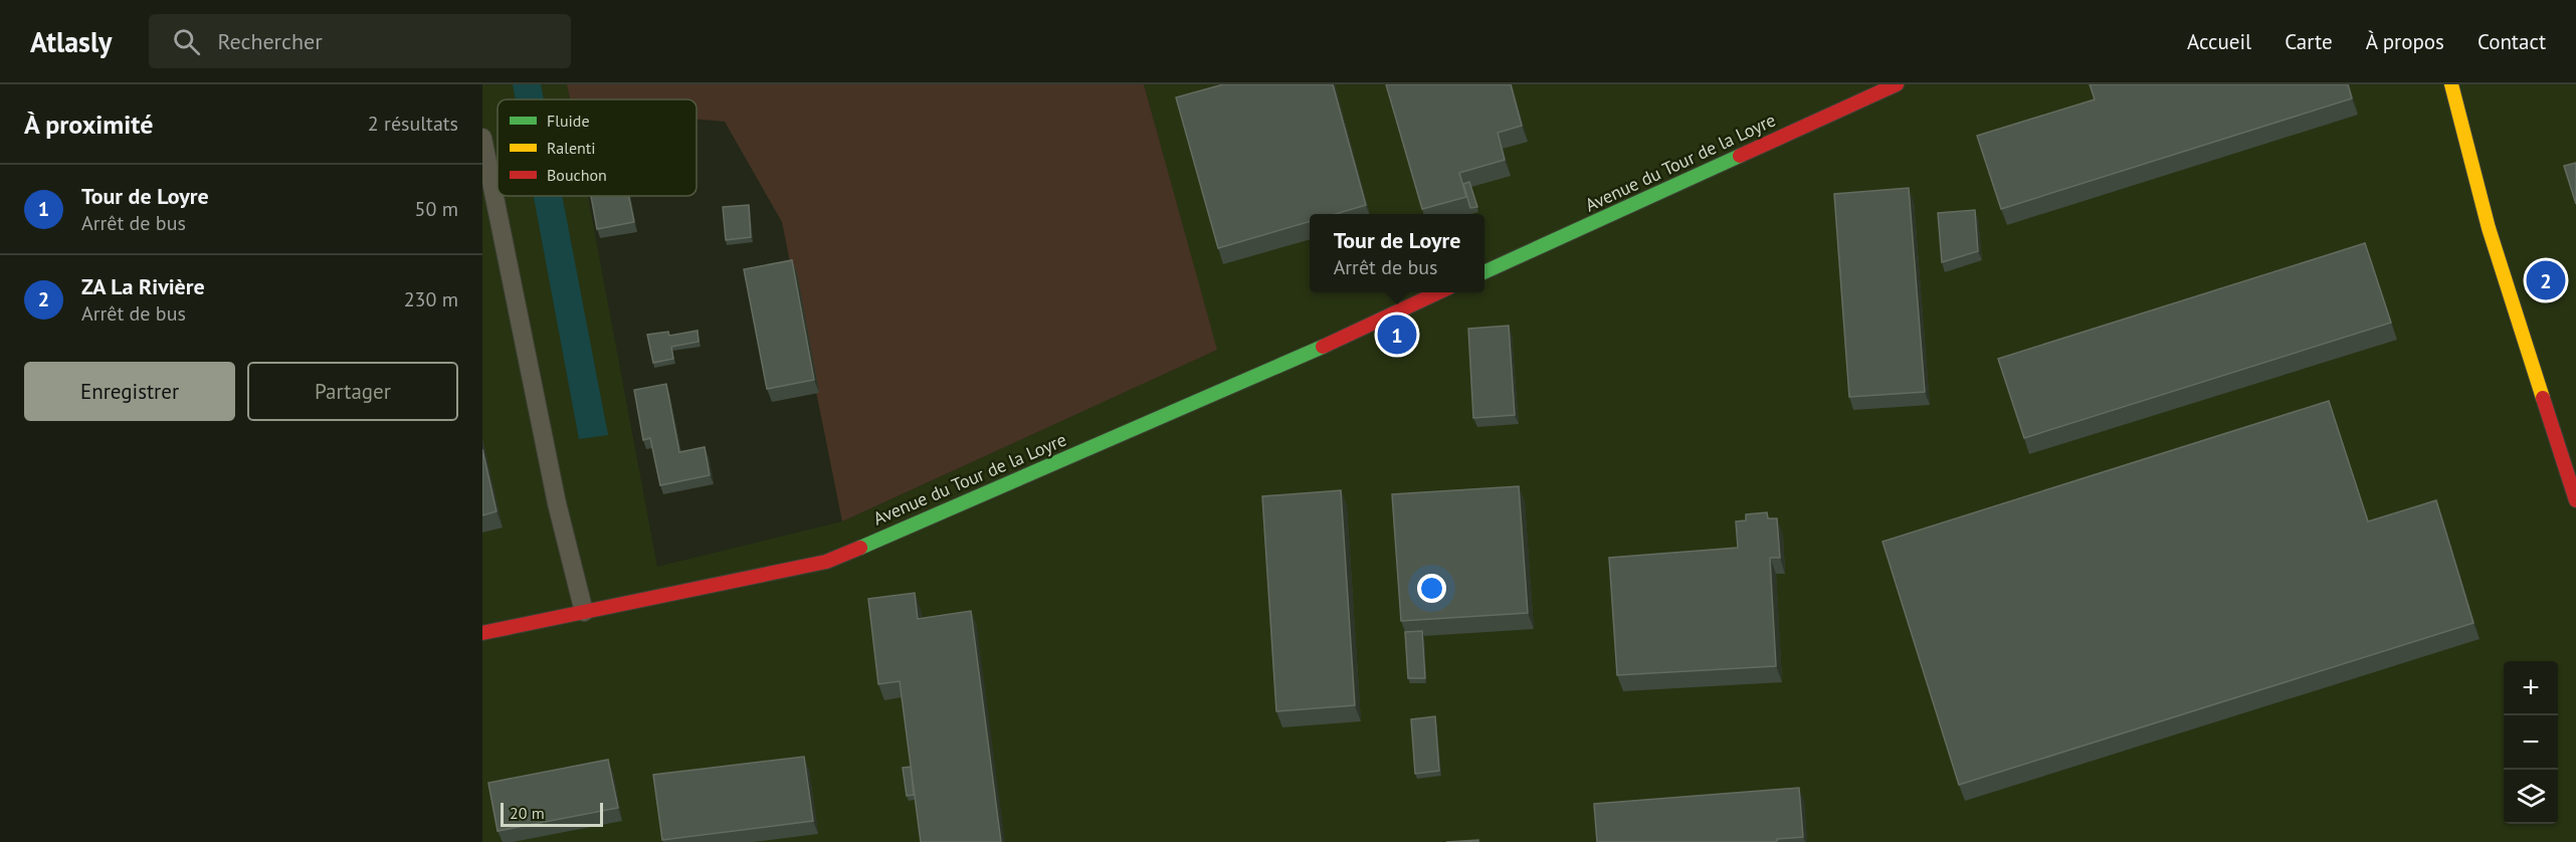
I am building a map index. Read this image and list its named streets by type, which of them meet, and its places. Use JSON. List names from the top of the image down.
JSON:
{
  "streets": {
    "street": ["Avenue du Tour de la Loyre"]
  },
  "legend": ["Fluide", "Ralenti", "Bouchon"],
  "scale_bar": "20 m",
  "page": {
    "header": "Atlasly",
    "search": "Rechercher",
    "nav": [
      "Accueil",
      "Carte",
      "À propos",
      "Contact"
    ],
    "heading": ["À proximité", "2 résultats"],
    "list": [
      {
        "mark": "1",
        "name": "Tour de Loyre",
        "note": "Arrêt de bus",
        "value": "50 m"
      },
      {
        "mark": "2",
        "name": "ZA La Rivière",
        "note": "Arrêt de bus",
        "value": "230 m"
      }
    ],
    "popup": ["Tour de Loyre", "Arrêt de bus"],
    "pins": ["2", "1"],
    "buttons": ["Enregistrer", "Partager"],
    "map_buttons": ["+", "−"],
    "scale": "20 m"
  }
}
